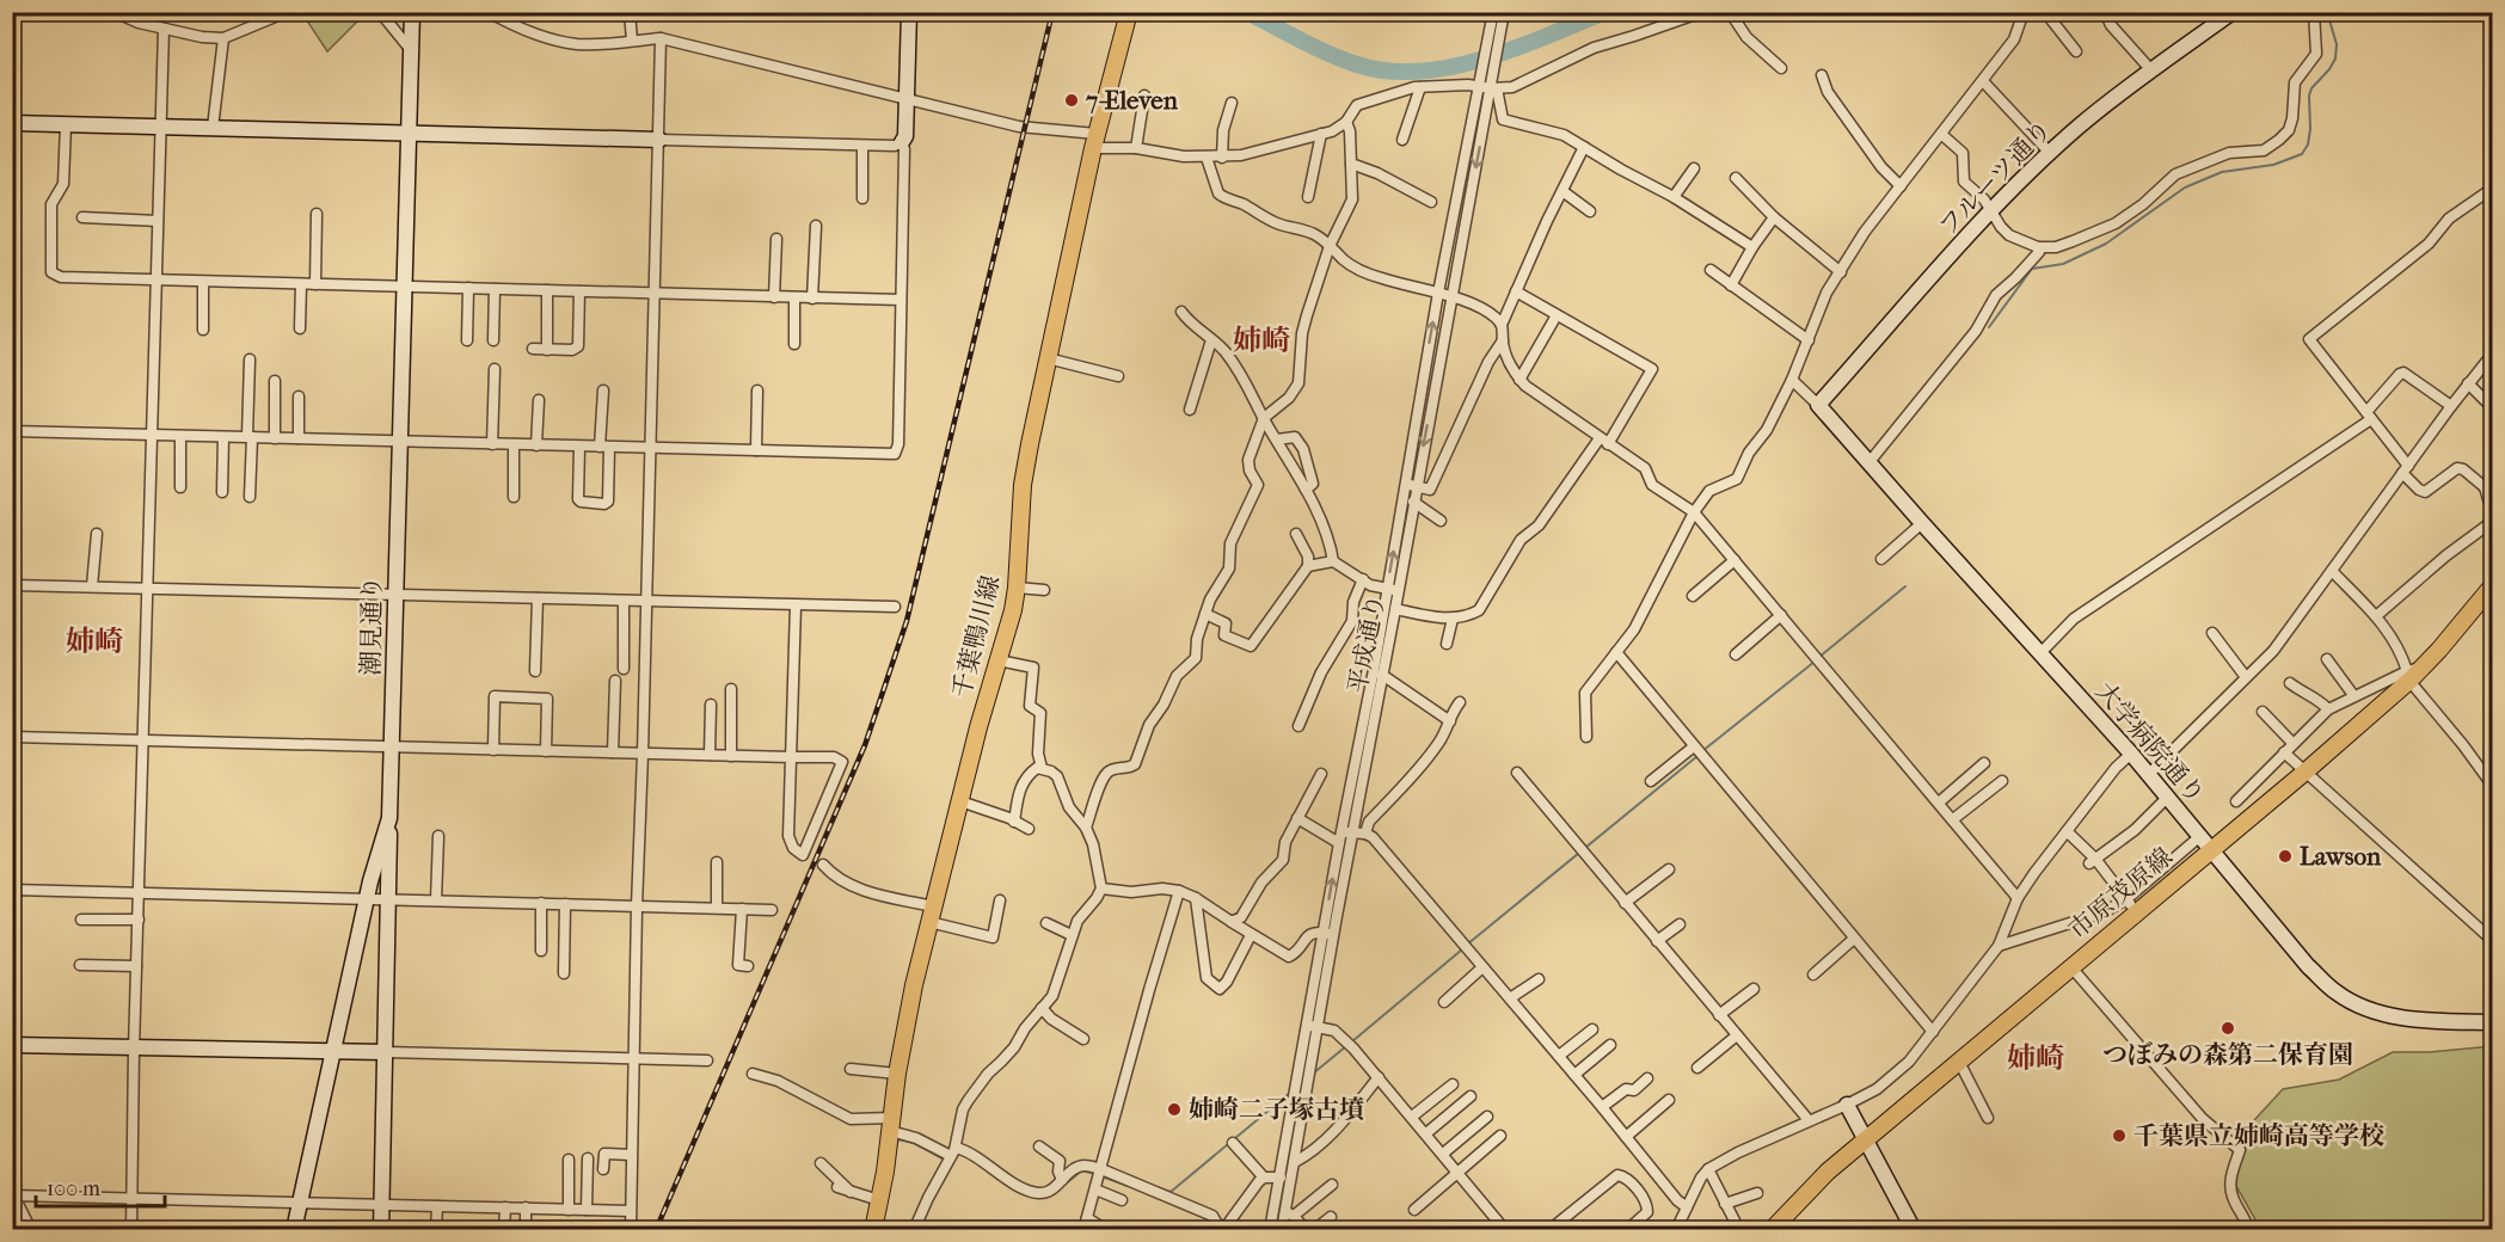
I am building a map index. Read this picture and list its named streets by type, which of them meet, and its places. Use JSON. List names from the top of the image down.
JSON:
{
  "streets": {
    "main road": ["千葉鴨川線", "市原茂原線"],
    "street": [
      "フルーツ通り",
      "潮見通り",
      "平成通り",
      "大学病院通り"
    ]
  },
  "crossings": [
    ["フルーツ通り", "大学病院通り"],
    ["大学病院通り", "市原茂原線"]
  ],
  "districts": ["姉崎", "姉崎", "姉崎"],
  "places": [
    "7-Eleven",
    "Lawson",
    "つぼみの森第二保育園",
    "姉崎二子塚古墳",
    "千葉県立姉崎高等学校"
  ],
  "scale_bar": "100 m"
}
